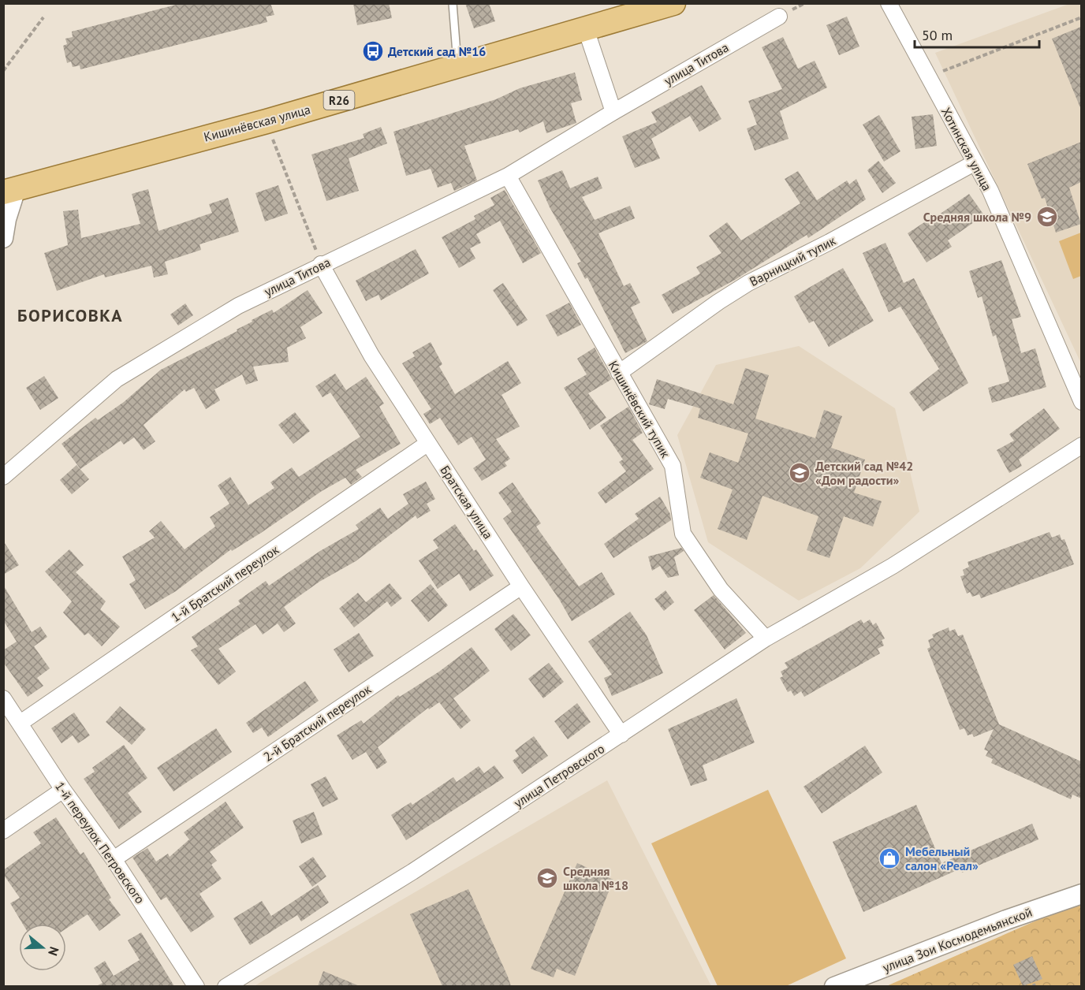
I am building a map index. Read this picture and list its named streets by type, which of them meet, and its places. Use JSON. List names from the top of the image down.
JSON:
{
  "streets": {
    "main road": ["R26", "Кишинёвская улица"],
    "street": [
      "улица Титова",
      "Хотинская улица",
      "Варницкий тупик",
      "Кишинёвский тупик",
      "Братская улица",
      "1-й Братский переулок",
      "2-й Братский переулок",
      "улица Петровского",
      "1-й переулок Петровского",
      "улица Зои Космодемьянской"
    ]
  },
  "crossings": [
    ["улица Титова", "Кишинёвский тупик"],
    ["улица Титова", "Братская улица"],
    ["Хотинская улица", "Варницкий тупик"],
    ["Варницкий тупик", "Кишинёвский тупик"],
    ["Кишинёвский тупик", "улица Петровского"],
    ["Братская улица", "1-й Братский переулок"],
    ["Братская улица", "2-й Братский переулок"],
    ["Братская улица", "улица Петровского"],
    ["1-й Братский переулок", "1-й переулок Петровского"],
    ["2-й Братский переулок", "1-й переулок Петровского"]
  ],
  "districts": ["БОРИСОВКА"],
  "places": {
    "bus stop": ["Детский сад №16"],
    "school or university": ["Средняя школа №9", "Детский сад №42 «Дом радости»", "Средняя школа №18"],
    "shop": ["Мебельный салон «Реал»"]
  },
  "scale_bar": "50 m",
  "north": "right"
}
